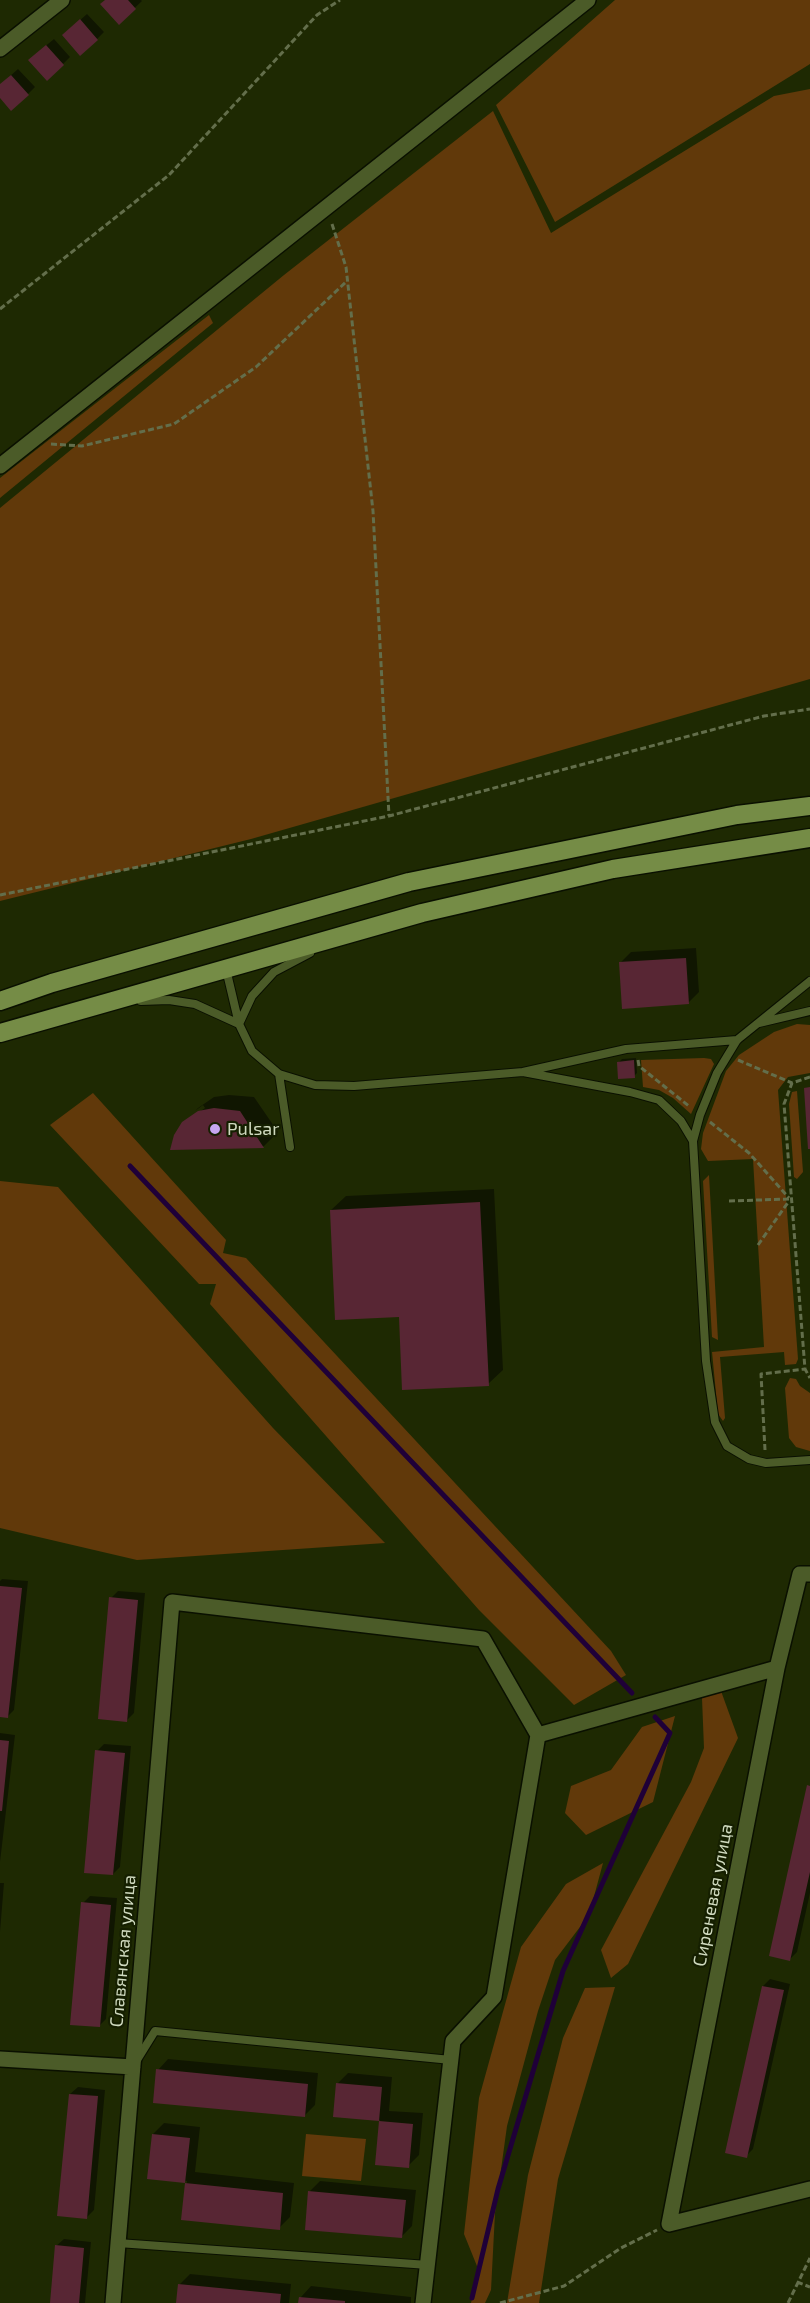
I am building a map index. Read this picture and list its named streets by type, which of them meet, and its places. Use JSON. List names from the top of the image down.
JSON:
{
  "streets": {
    "street": ["Сиреневая улица", "Славянская улица"]
  },
  "places": ["Pulsar"]
}
